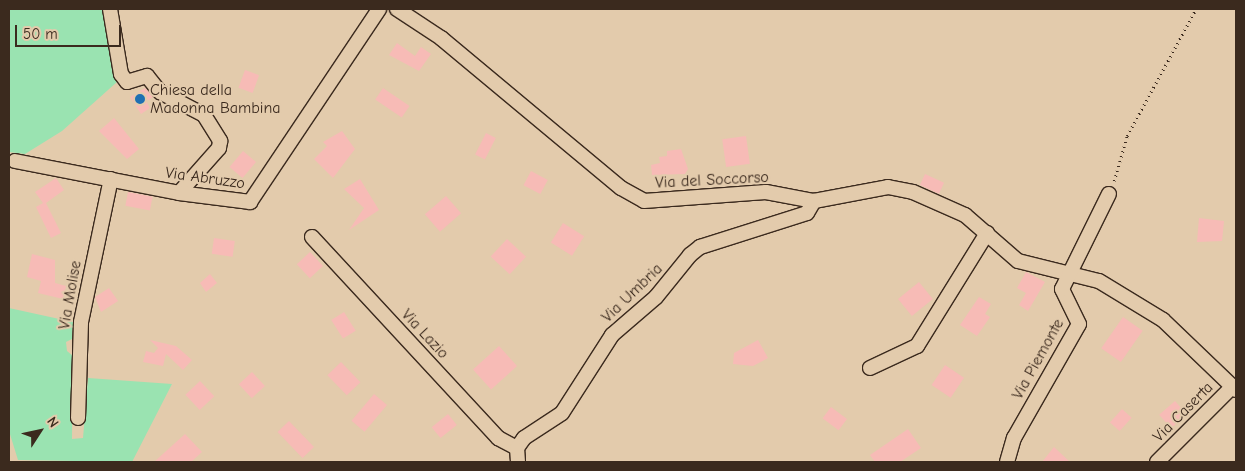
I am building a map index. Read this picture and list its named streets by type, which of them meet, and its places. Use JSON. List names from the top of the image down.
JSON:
{
  "streets": {
    "street": [
      "Via Abruzzo",
      "Via del Soccorso",
      "Via Umbria",
      "Via Molise",
      "Via Lazio",
      "Via Piemonte",
      "Via Caserta"
    ]
  },
  "crossings": [
    ["Via Abruzzo", "Via Molise"],
    ["Via del Soccorso", "Via Umbria"],
    ["Via del Soccorso", "Via Piemonte"],
    ["Via del Soccorso", "Via Caserta"],
    ["Via Umbria", "Via Lazio"]
  ],
  "places": ["Chiesa della Madonna Bambina"],
  "scale_bar": "50 m",
  "north": "top right"
}
